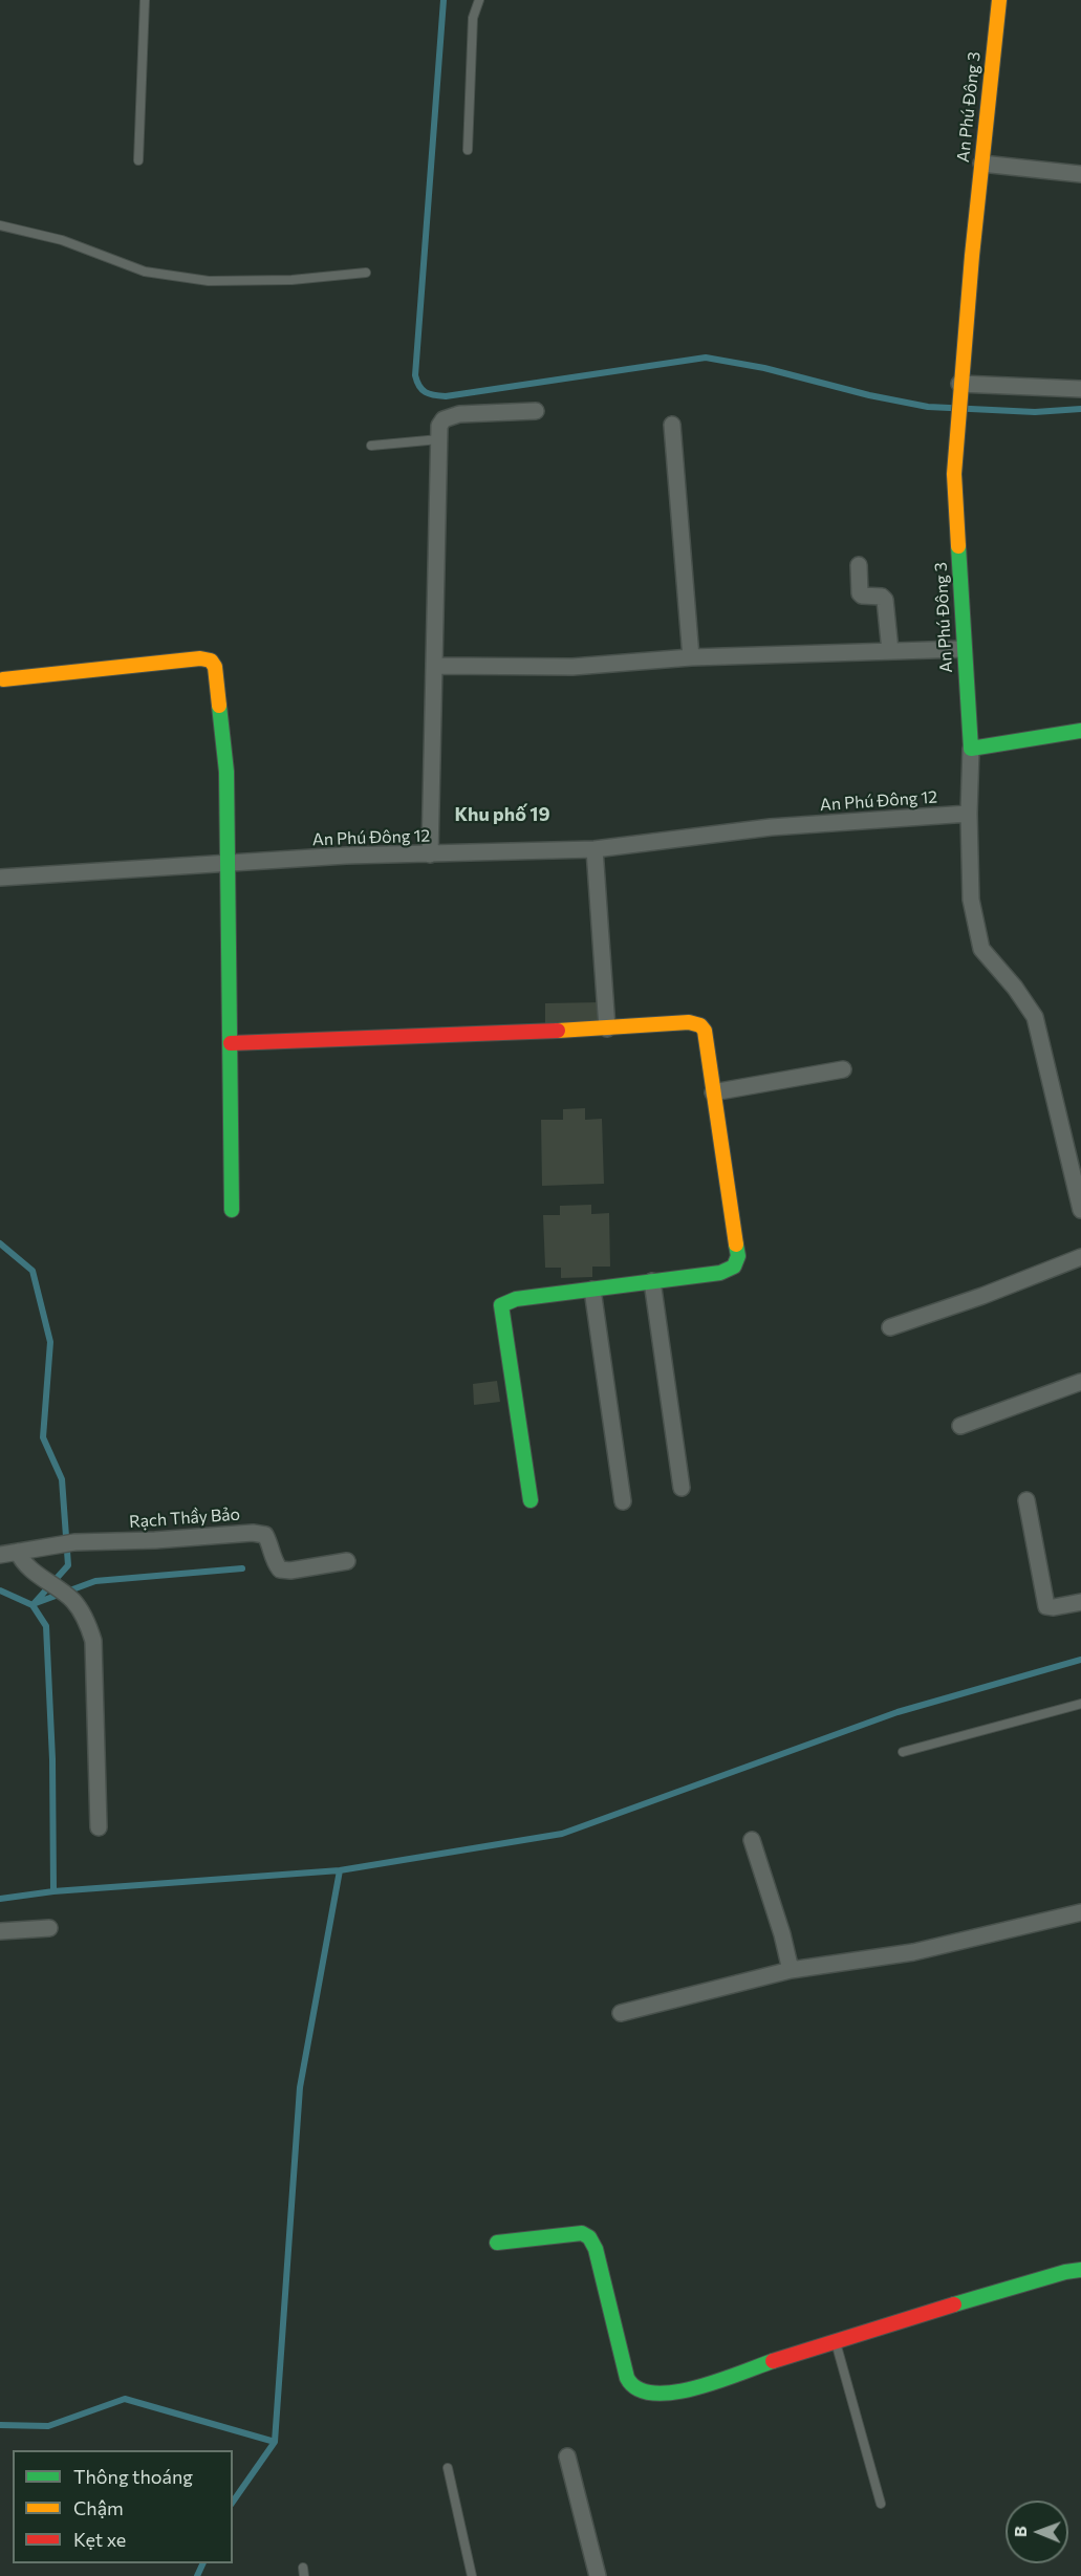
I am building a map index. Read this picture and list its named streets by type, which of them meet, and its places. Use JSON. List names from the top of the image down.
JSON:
{
  "streets": {
    "street": ["An Phú Đông 3", "An Phú Đông 12", "Rạch Thầy Bảo"]
  },
  "crossings": [
    ["An Phú Đông 3", "An Phú Đông 12"]
  ],
  "districts": ["Khu phố 19"],
  "legend": ["Thông thoáng", "Chậm", "Kẹt xe"],
  "north": "left"
}
